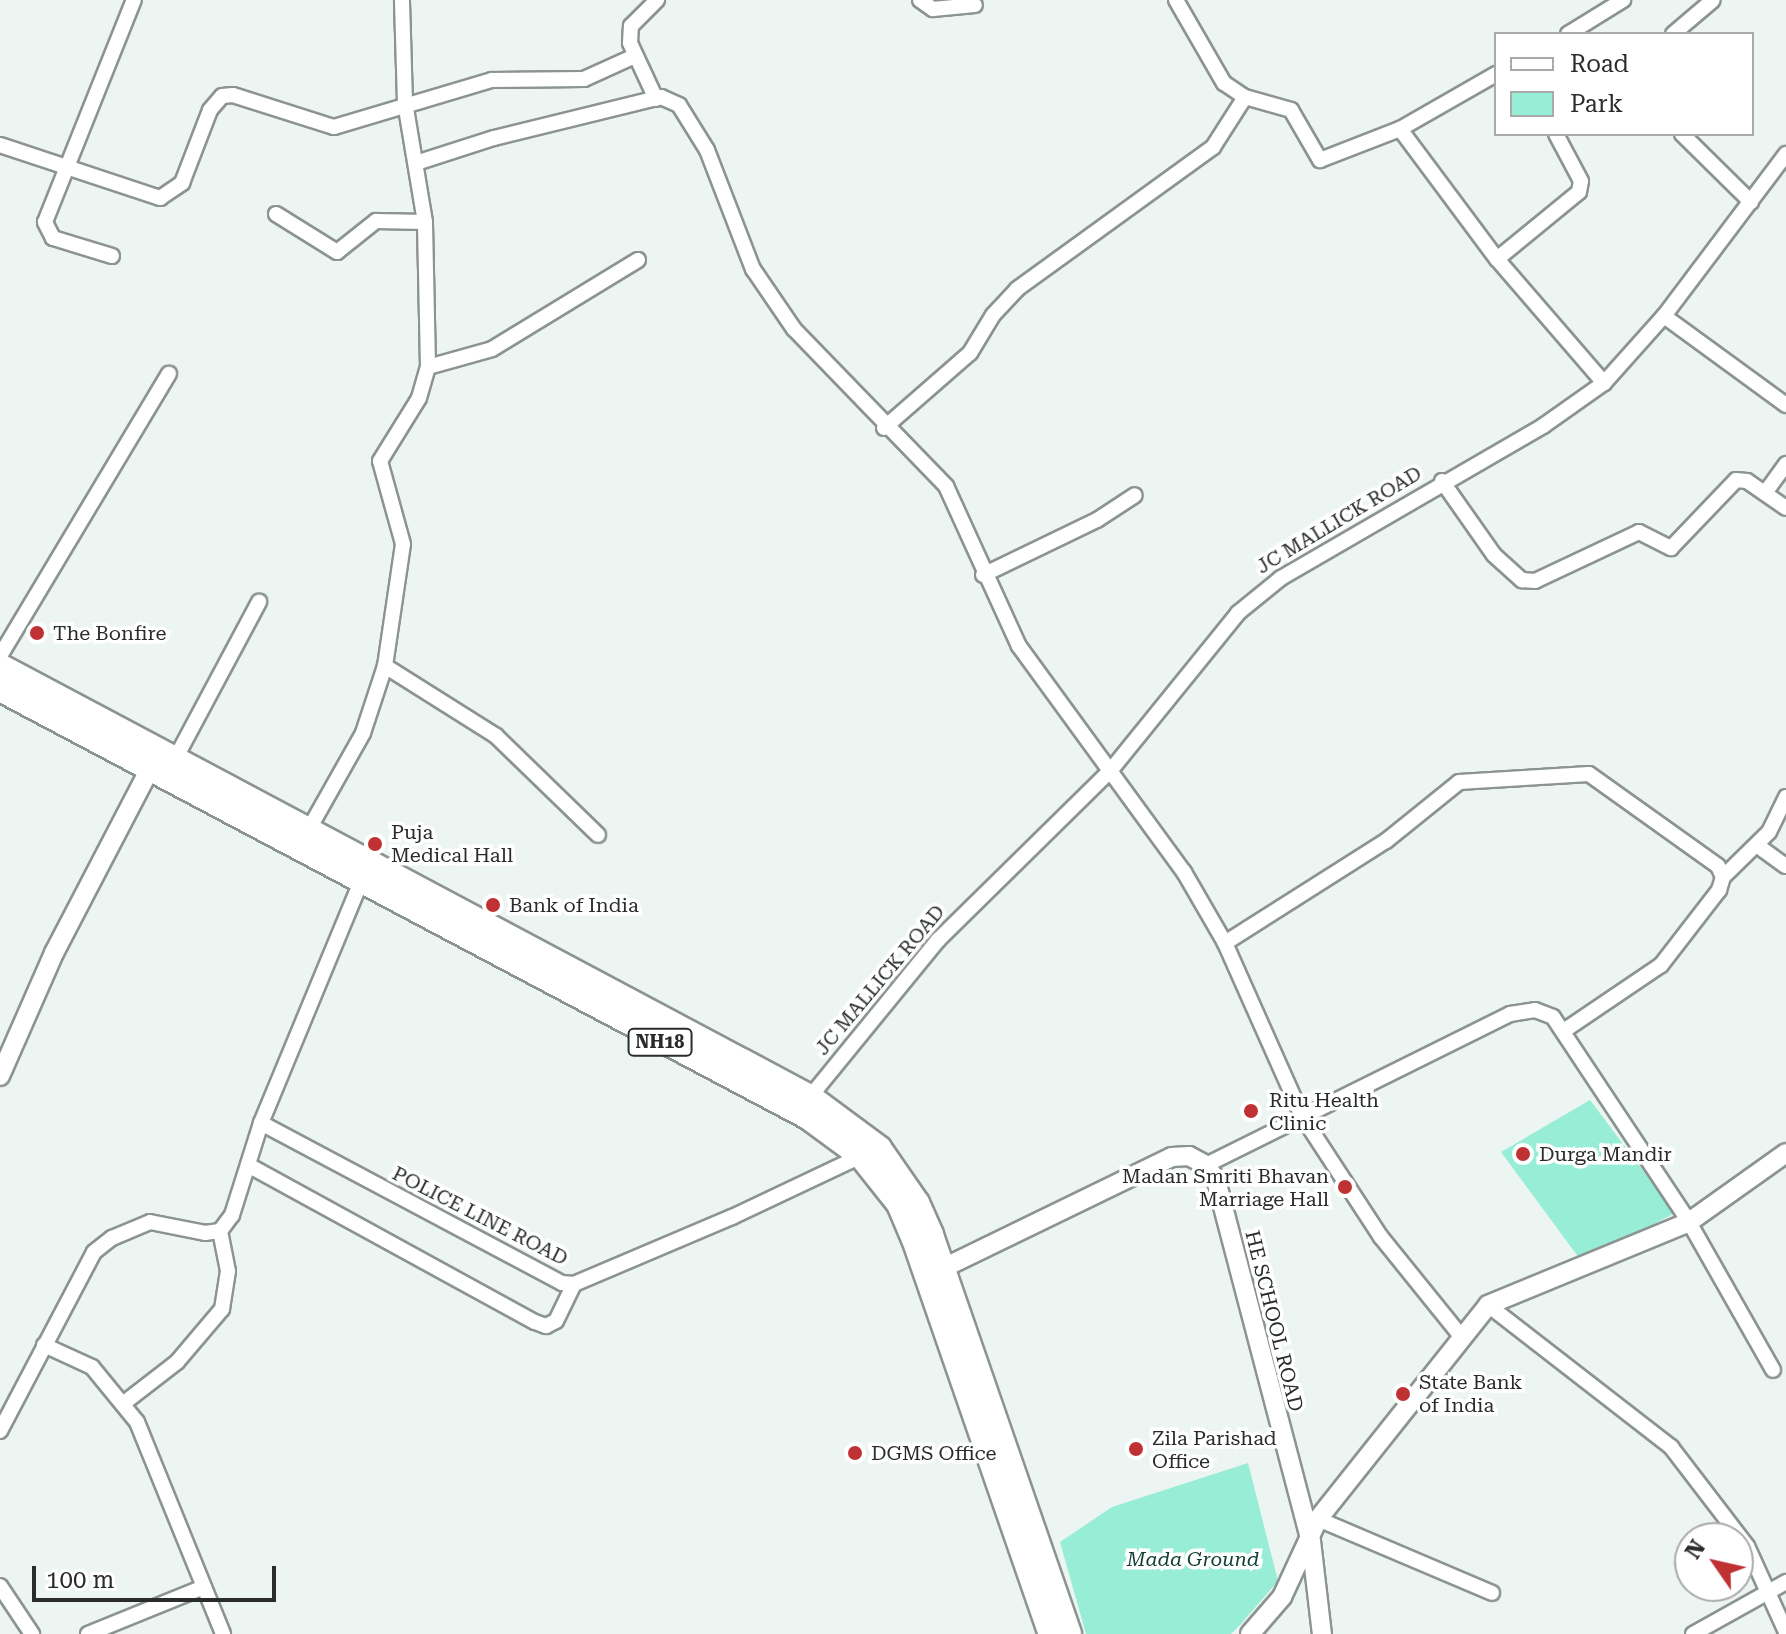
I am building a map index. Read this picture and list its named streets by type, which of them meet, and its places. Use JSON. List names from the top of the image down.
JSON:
{
  "streets": {
    "highway": ["NH18"],
    "street": ["JC MALLICK ROAD", "POLICE LINE ROAD", "HE SCHOOL ROAD"]
  },
  "crossings": [
    ["JC MALLICK ROAD", "NH18"],
    ["NH18", "POLICE LINE ROAD"]
  ],
  "parks": ["Mada Ground"],
  "places": [
    "The Bonfire",
    "Puja Medical Hall",
    "Bank of India",
    "Ritu Health Clinic",
    "Durga Mandir",
    "Madan Smriti Bhavan Marriage Hall",
    "State Bank of India",
    "Zila Parishad Office",
    "DGMS Office"
  ],
  "legend": ["Road", "Park"],
  "scale_bar": "100 m",
  "north": "top left"
}
